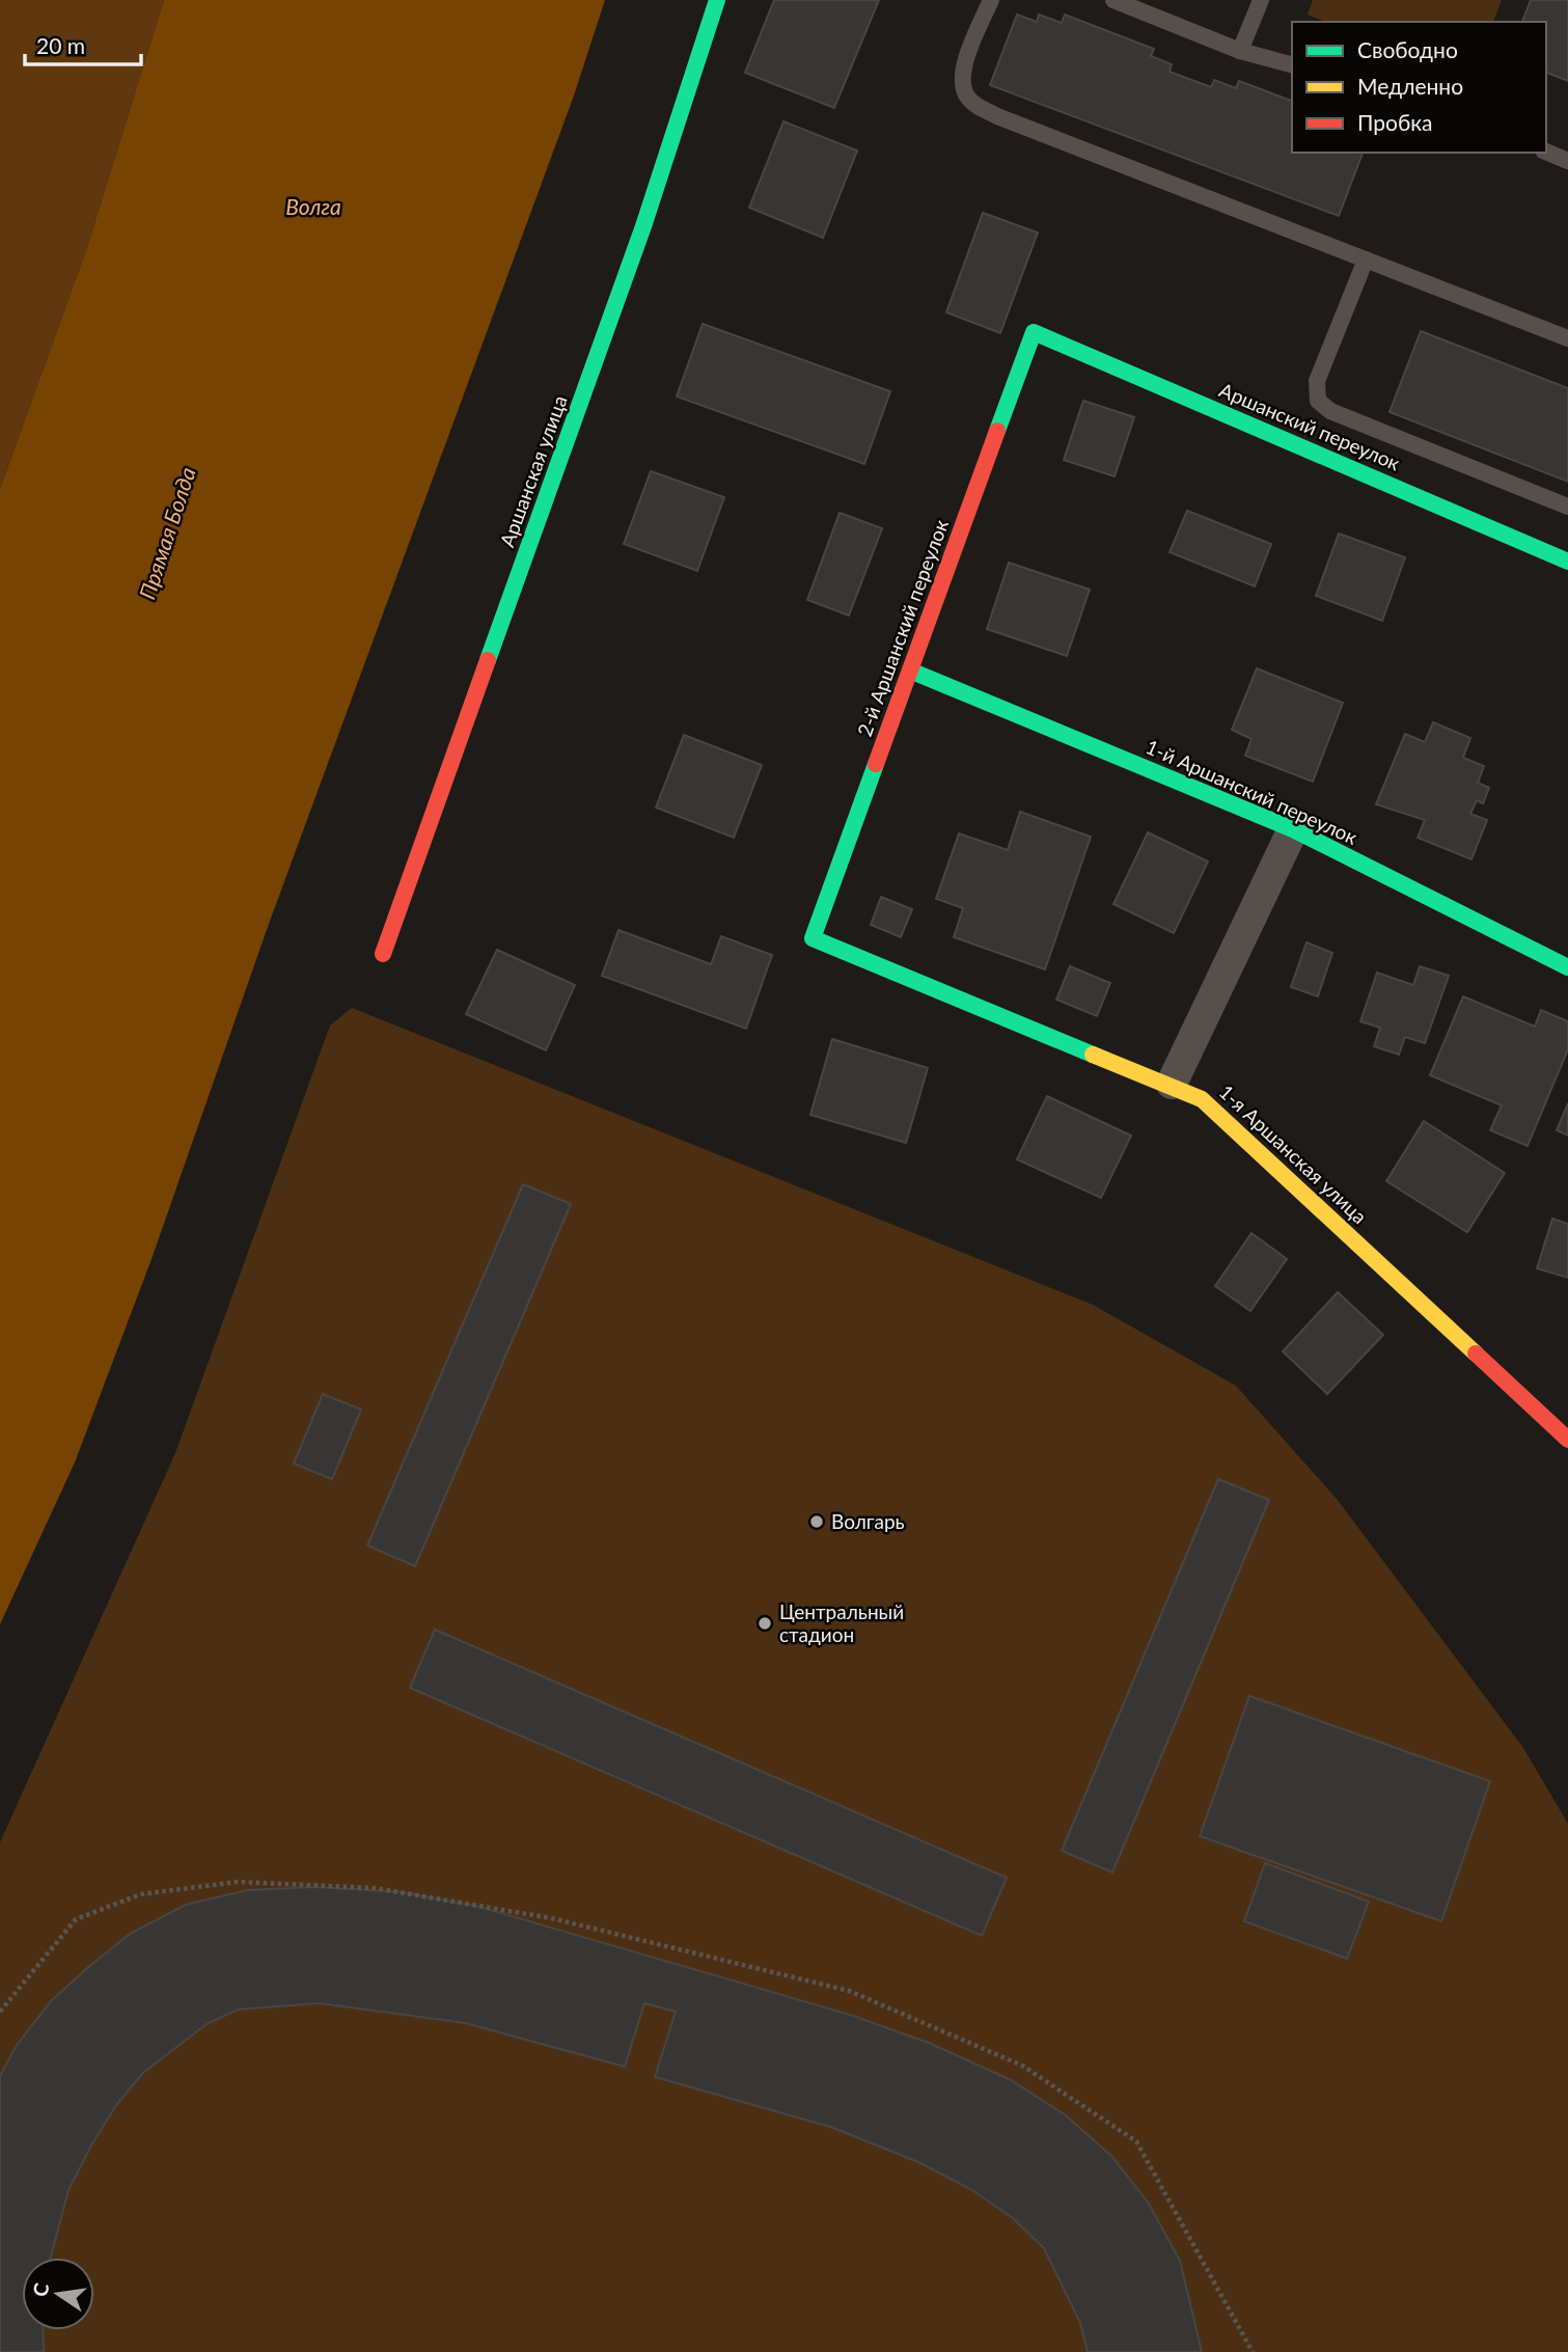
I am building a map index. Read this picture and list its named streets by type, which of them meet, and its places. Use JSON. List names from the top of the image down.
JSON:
{
  "streets": {
    "street": [
      "Аршанский переулок",
      "Аршанская улица",
      "2-й Аршанский переулок",
      "1-й Аршанский переулок",
      "1-я Аршанская улица"
    ]
  },
  "crossings": [
    ["Аршанский переулок", "2-й Аршанский переулок"],
    ["2-й Аршанский переулок", "1-й Аршанский переулок"],
    ["2-й Аршанский переулок", "1-я Аршанская улица"]
  ],
  "water": ["Волга", "Прямая Болда"],
  "places": ["Волгарь", "Центральный стадион"],
  "legend": ["Свободно", "Медленно", "Пробка"],
  "scale_bar": "20 m",
  "north": "left"
}
